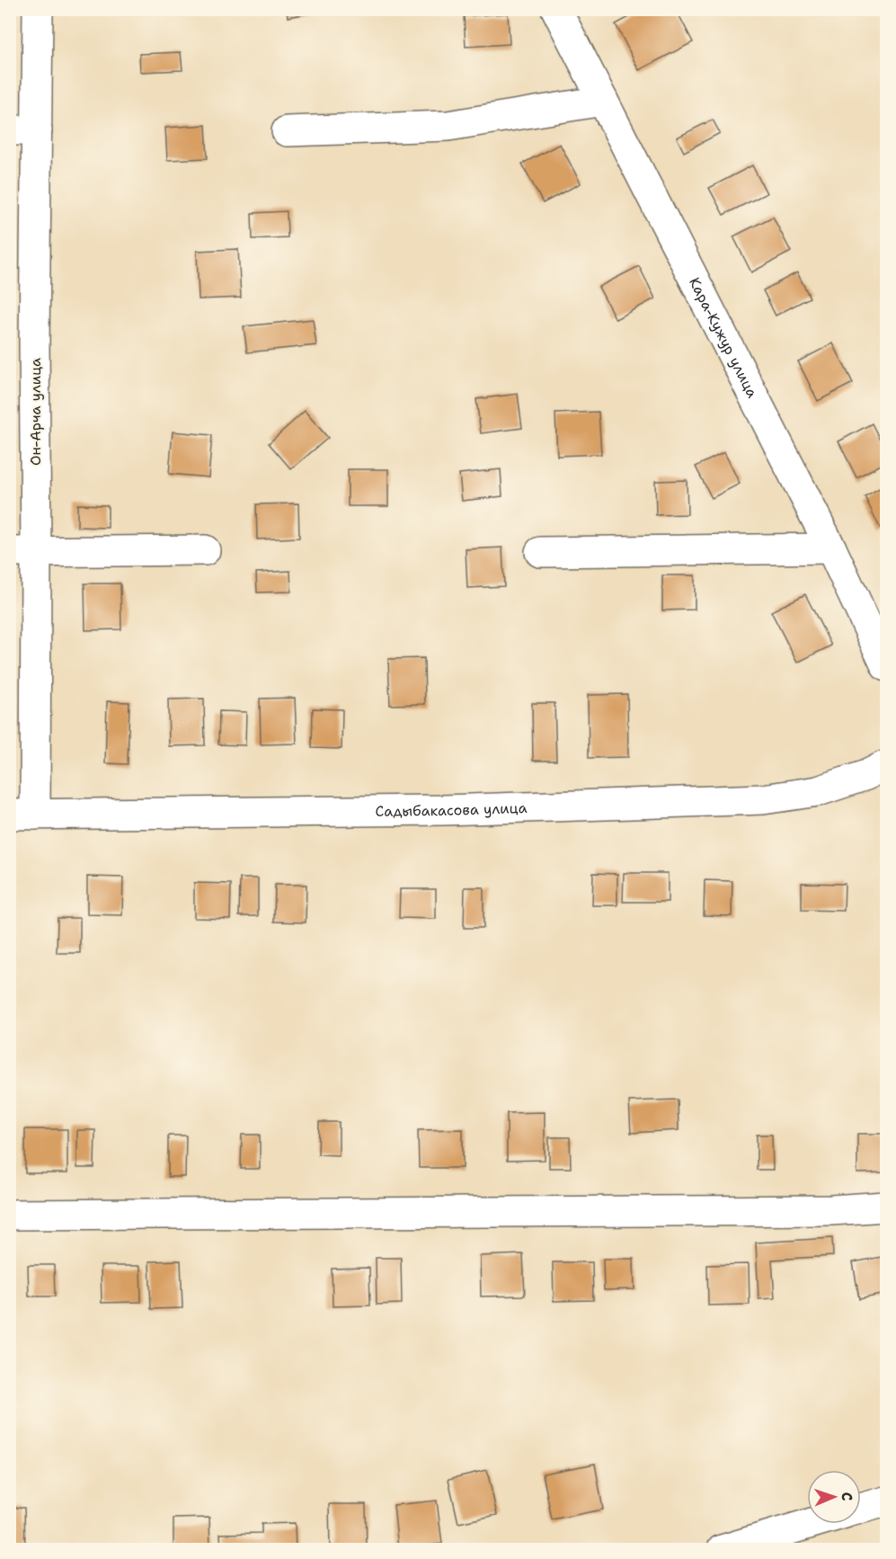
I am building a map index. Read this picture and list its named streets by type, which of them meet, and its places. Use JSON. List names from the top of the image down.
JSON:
{
  "streets": {
    "street": ["Кара-Кужур улица", "Он-Арча улица", "Садыбакасова улица"]
  },
  "crossings": [
    ["Он-Арча улица", "Садыбакасова улица"]
  ],
  "north": "right"
}
